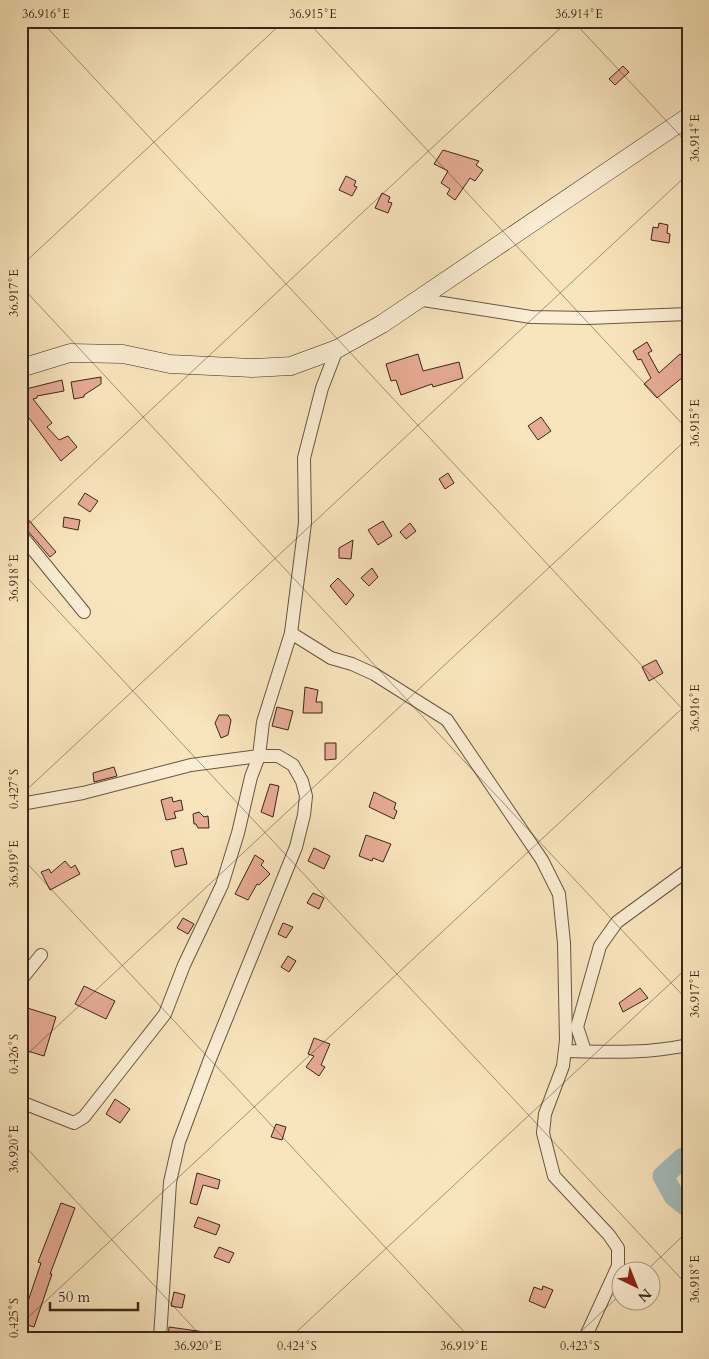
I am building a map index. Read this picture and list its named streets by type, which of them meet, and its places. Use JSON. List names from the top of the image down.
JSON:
{
  "scale_bar": "50 m",
  "north": "bottom right",
  "coordinates": [
    "36.916°E",
    "36.915°E",
    "36.914°E",
    "36.917°E",
    "36.918°E",
    "0.427°S",
    "36.919°E",
    "0.426°S",
    "36.920°E",
    "0.425°S",
    "0.424°S",
    "0.423°S"
  ]
}
